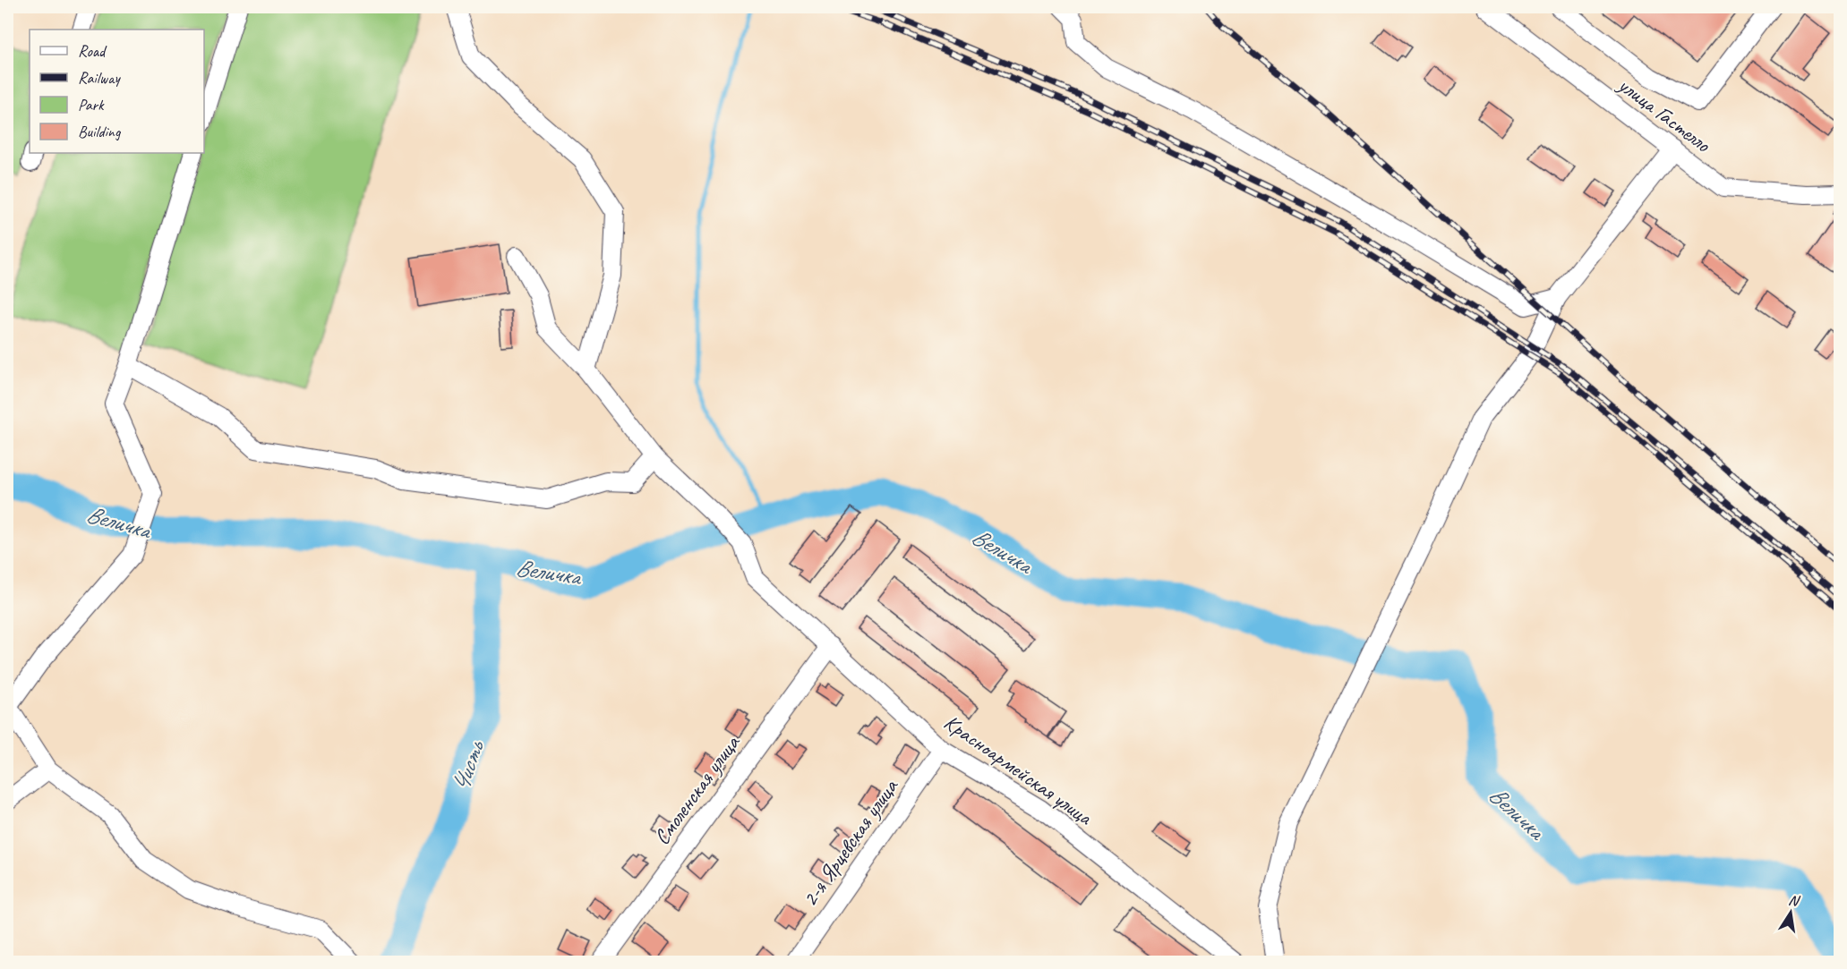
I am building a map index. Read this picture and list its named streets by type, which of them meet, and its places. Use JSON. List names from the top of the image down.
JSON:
{
  "streets": {
    "street": [
      "улица Гастелло",
      "Красноармейская улица",
      "Смоленская улица",
      "2-я Ярцевская улица"
    ]
  },
  "crossings": [
    ["Красноармейская улица", "Смоленская улица"],
    ["Красноармейская улица", "2-я Ярцевская улица"]
  ],
  "water": ["Величка", "Чисть"],
  "legend": [
    "Road",
    "Railway",
    "Park",
    "Building"
  ],
  "north": "top"
}
